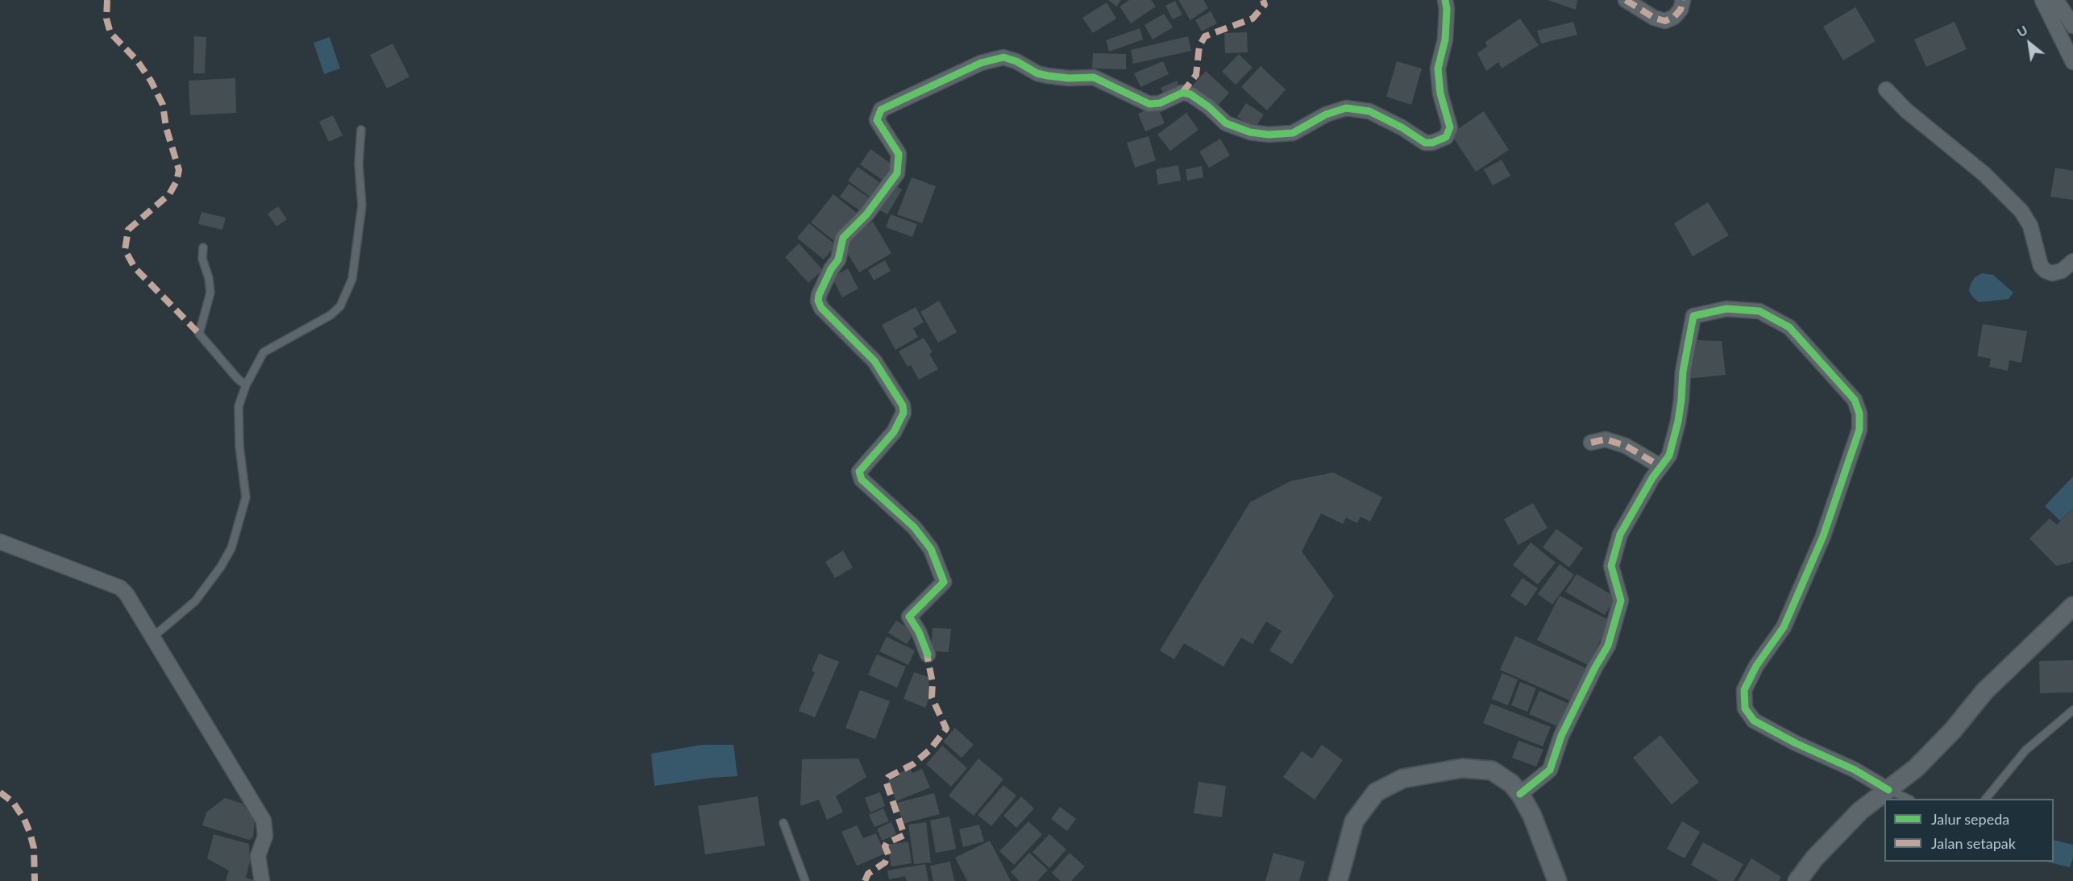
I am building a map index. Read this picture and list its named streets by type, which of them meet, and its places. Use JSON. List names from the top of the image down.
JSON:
{
  "legend": ["Jalur sepeda", "Jalan setapak"],
  "north": "top left"
}
